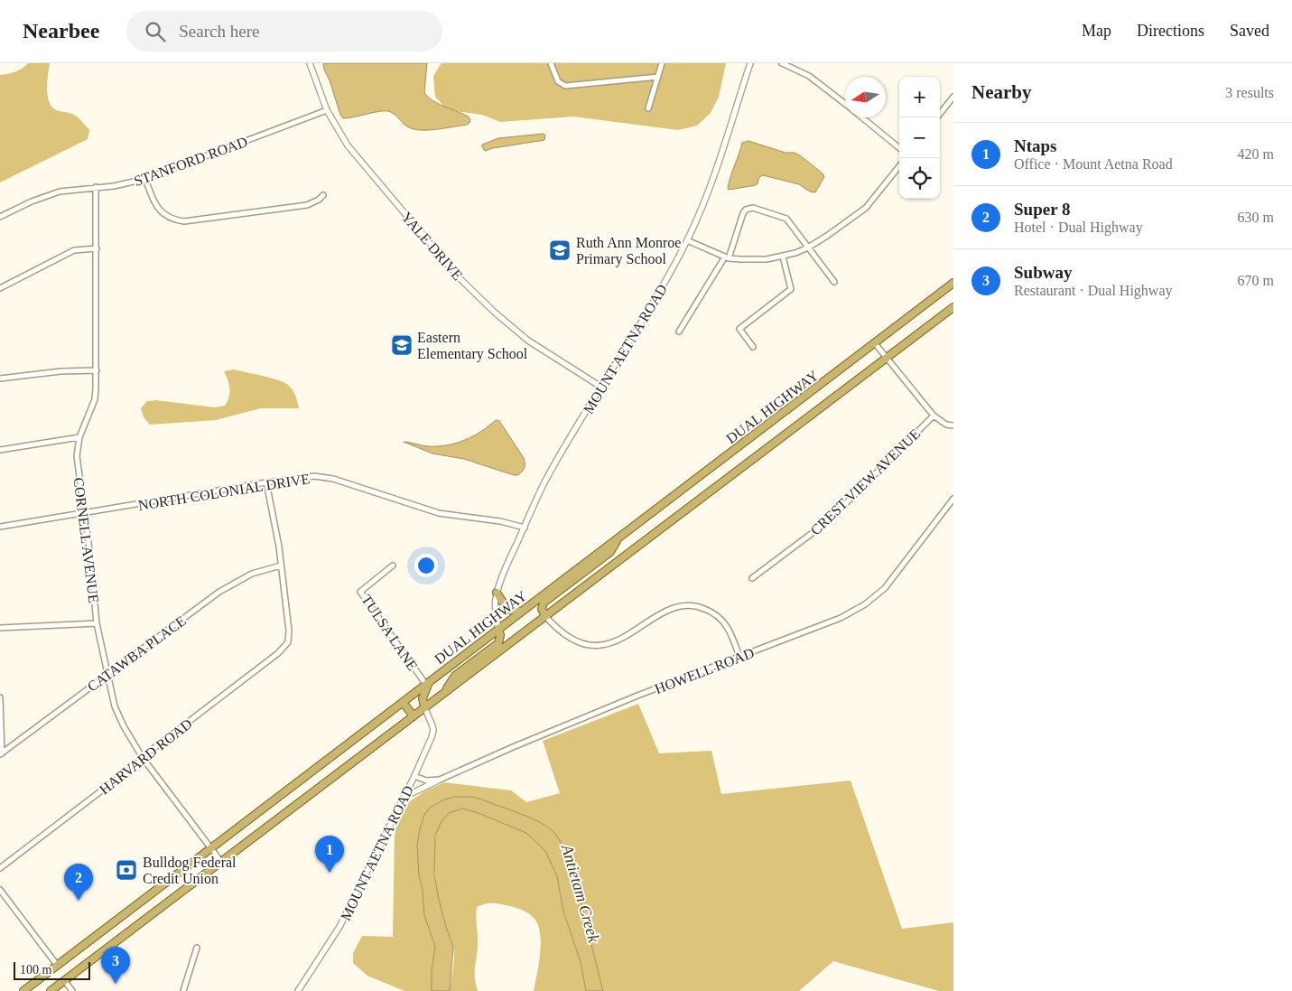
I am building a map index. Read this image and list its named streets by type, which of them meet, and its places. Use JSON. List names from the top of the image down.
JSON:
{
  "streets": {
    "main road": ["DUAL HIGHWAY"],
    "street": [
      "STANFORD ROAD",
      "YALE DRIVE",
      "MOUNT AETNA ROAD",
      "CREST VIEW AVENUE",
      "NORTH COLONIAL DRIVE",
      "CORNELL AVENUE",
      "TULSA LANE",
      "CATAWBA PLACE",
      "HOWELL ROAD",
      "HARVARD ROAD"
    ]
  },
  "crossings": [
    ["STANFORD ROAD", "YALE DRIVE"],
    ["STANFORD ROAD", "CORNELL AVENUE"],
    ["YALE DRIVE", "MOUNT AETNA ROAD"],
    ["MOUNT AETNA ROAD", "DUAL HIGHWAY"],
    ["MOUNT AETNA ROAD", "NORTH COLONIAL DRIVE"],
    ["MOUNT AETNA ROAD", "HOWELL ROAD"],
    ["DUAL HIGHWAY", "CORNELL AVENUE"],
    ["DUAL HIGHWAY", "TULSA LANE"],
    ["NORTH COLONIAL DRIVE", "CORNELL AVENUE"],
    ["CORNELL AVENUE", "CATAWBA PLACE"],
    ["CORNELL AVENUE", "HARVARD ROAD"],
    ["CATAWBA PLACE", "HARVARD ROAD"]
  ],
  "water": ["Antietam Creek"],
  "places": {
    "school or university": ["Ruth Ann Monroe Primary School", "Eastern Elementary School"],
    "bank": ["Bulldog Federal Credit Union"]
  },
  "scale_bar": "100 m",
  "north": "left",
  "page": {
    "header": "Nearbee",
    "search": "Search here",
    "nav": ["Map", "Directions", "Saved"],
    "heading": ["Nearby", "3 results"],
    "map_buttons": ["+", "−"],
    "list": [
      {
        "mark": "1",
        "name": "Ntaps",
        "note": "Office · Mount Aetna Road",
        "value": "420 m"
      },
      {
        "mark": "2",
        "name": "Super 8",
        "note": "Hotel · Dual Highway",
        "value": "630 m"
      },
      {
        "mark": "3",
        "name": "Subway",
        "note": "Restaurant · Dual Highway",
        "value": "670 m"
      }
    ],
    "pins": ["1", "2", "3"],
    "scale": "100 m"
  }
}
